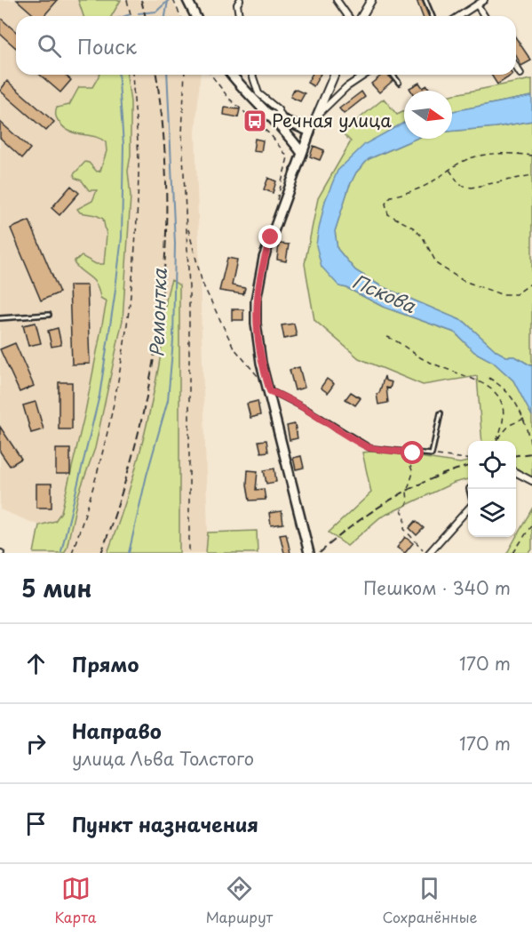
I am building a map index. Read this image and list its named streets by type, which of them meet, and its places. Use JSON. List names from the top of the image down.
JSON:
{
  "water": ["Пскова", "Ремонтка"],
  "places": {
    "bus stop": ["Речная улица"]
  },
  "north": "right",
  "page": {
    "search": "Поиск",
    "heading": ["5 мин", "Пешком · 340 m"],
    "list": [
      ["Прямо", "170 m"],
      ["Направо", "улица Льва Толстого", "170 m"],
      "Пункт назначения"
    ],
    "nav": ["Карта", "Маршрут", "Сохранённые"]
  }
}
